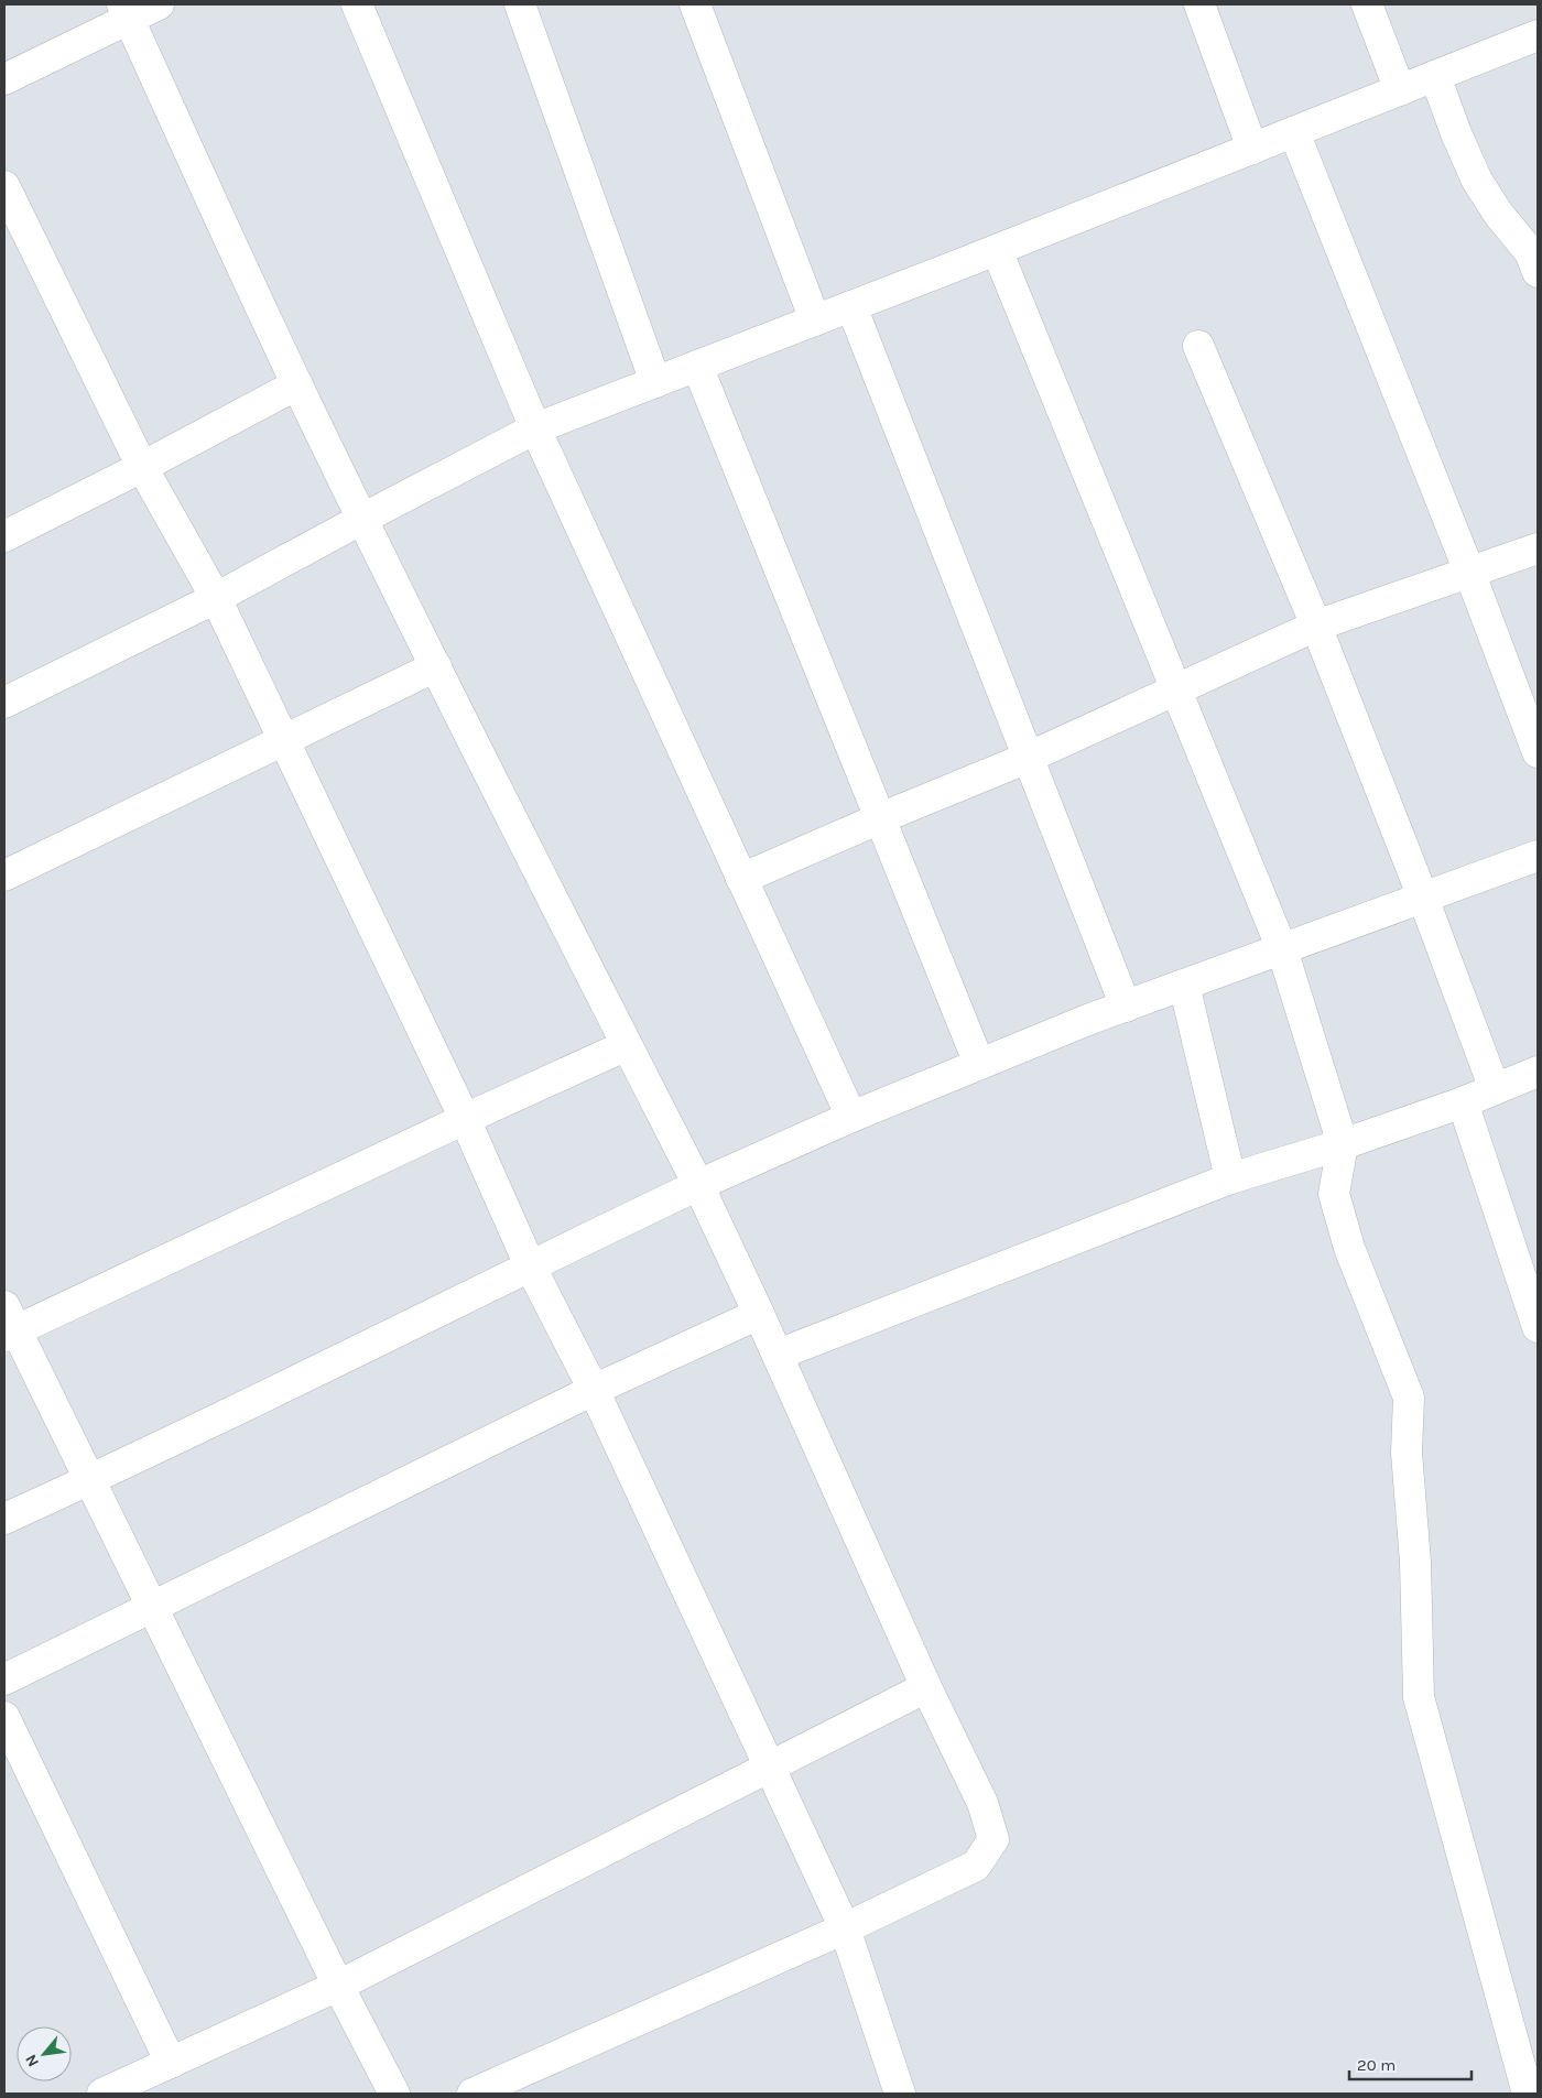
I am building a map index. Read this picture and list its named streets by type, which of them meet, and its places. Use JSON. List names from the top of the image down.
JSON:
{
  "scale_bar": "20 m",
  "north": "bottom left"
}
